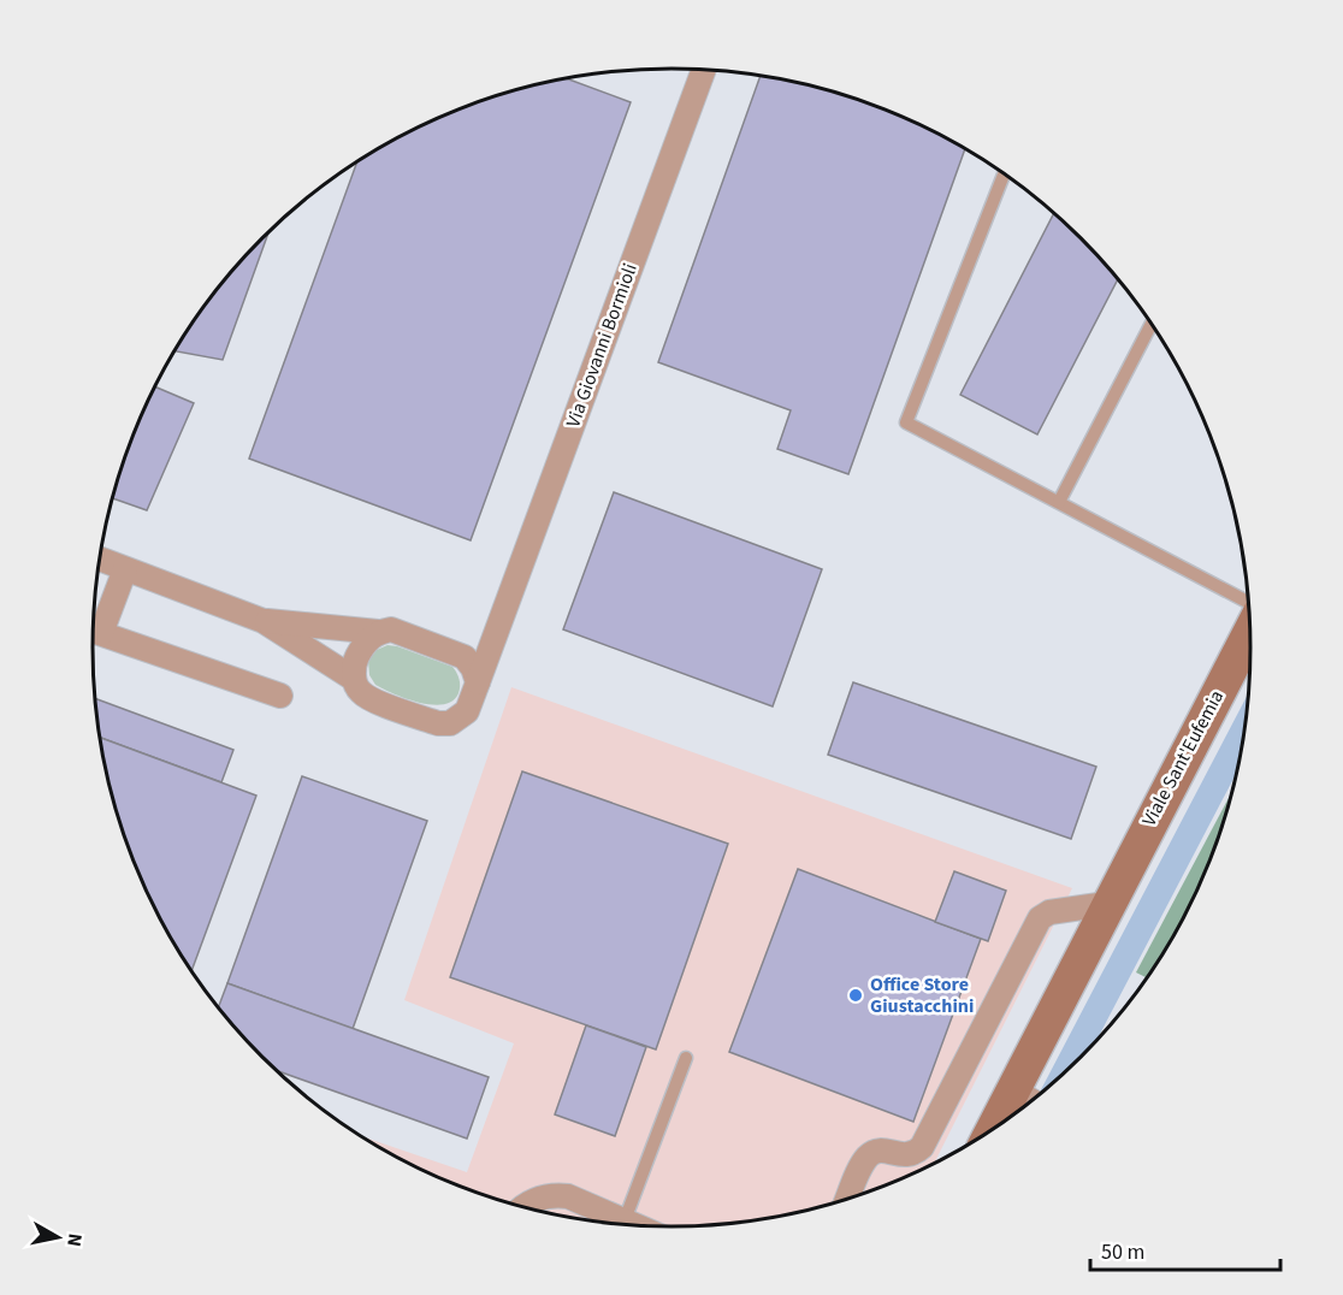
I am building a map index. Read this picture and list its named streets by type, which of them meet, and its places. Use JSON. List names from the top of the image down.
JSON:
{
  "streets": {
    "main road": ["Viale Sant'Eufemia"],
    "street": ["Via Giovanni Bormioli"]
  },
  "places": ["Office Store Giustacchini"],
  "scale_bar": "50 m",
  "north": "right"
}
